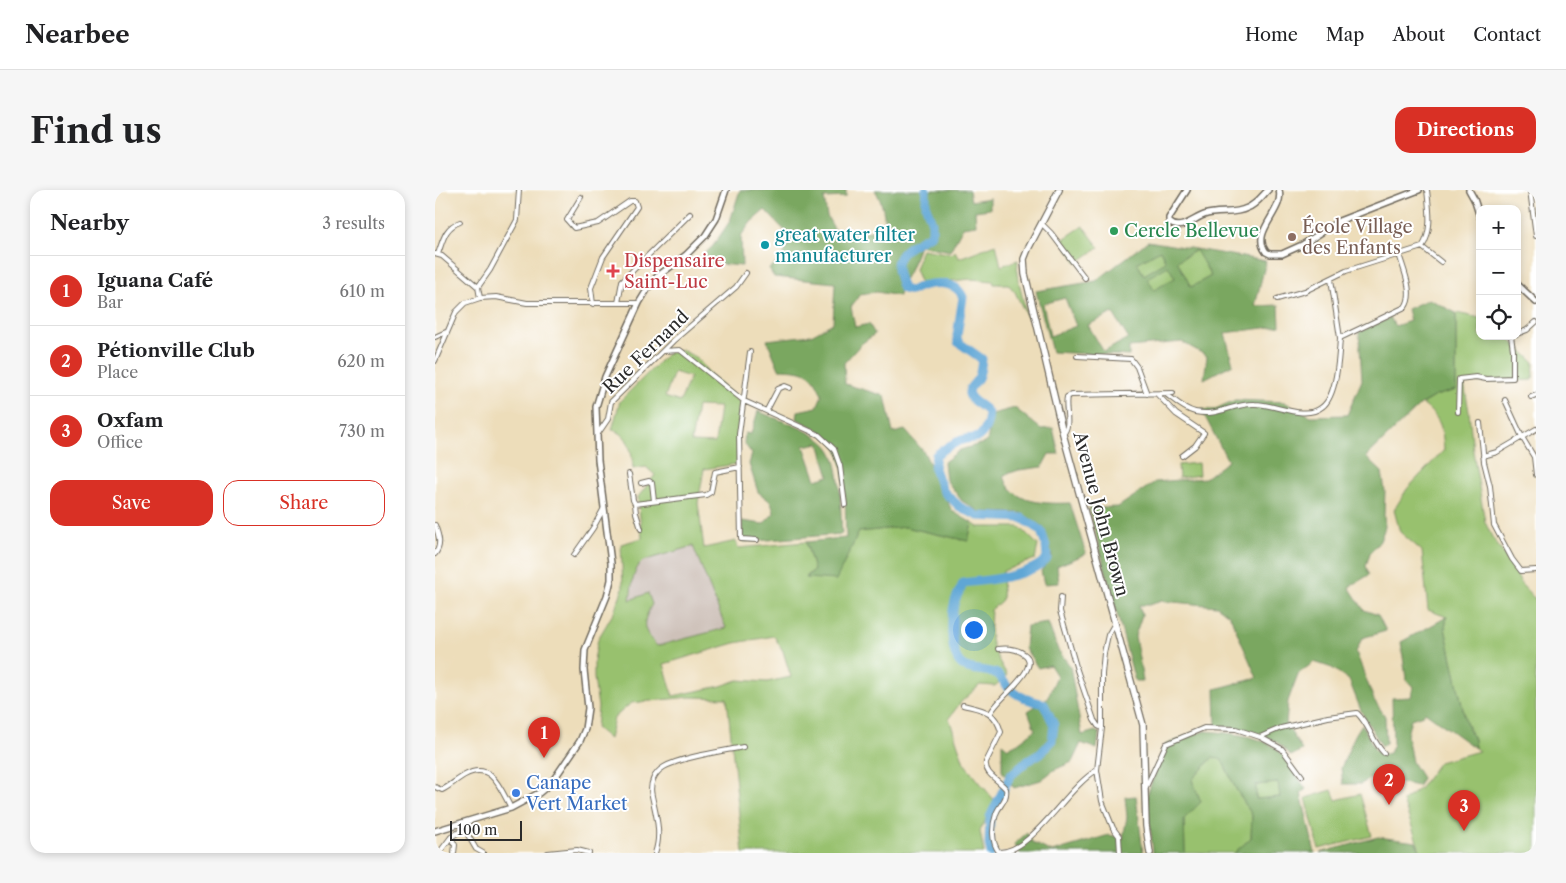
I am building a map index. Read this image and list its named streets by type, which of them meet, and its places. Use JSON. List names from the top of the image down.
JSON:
{
  "streets": {
    "main road": ["Avenue John Brown"],
    "street": ["Rue Fernand"]
  },
  "places": {
    "other": [
      "Cercle Bellevue",
      "École Village des Enfants",
      "great water filter manufacturer",
      "Canape Vert Market"
    ],
    "health": ["Dispensaire Saint-Luc"]
  },
  "scale_bar": "100 m",
  "page": {
    "header": "Nearbee",
    "nav": [
      "Home",
      "Map",
      "About",
      "Contact"
    ],
    "buttons": [
      "Directions",
      ["Save", "Share"]
    ],
    "title": "Find us",
    "heading": ["Nearby", "3 results"],
    "map_buttons": ["+", "−"],
    "list": [
      {
        "mark": "1",
        "name": "Iguana Café",
        "note": "Bar",
        "value": "610 m"
      },
      {
        "mark": "2",
        "name": "Pétionville Club",
        "note": "Place",
        "value": "620 m"
      },
      {
        "mark": "3",
        "name": "Oxfam",
        "note": "Office",
        "value": "730 m"
      }
    ],
    "pins": ["1", "2", "3"],
    "scale": "100 m"
  }
}
